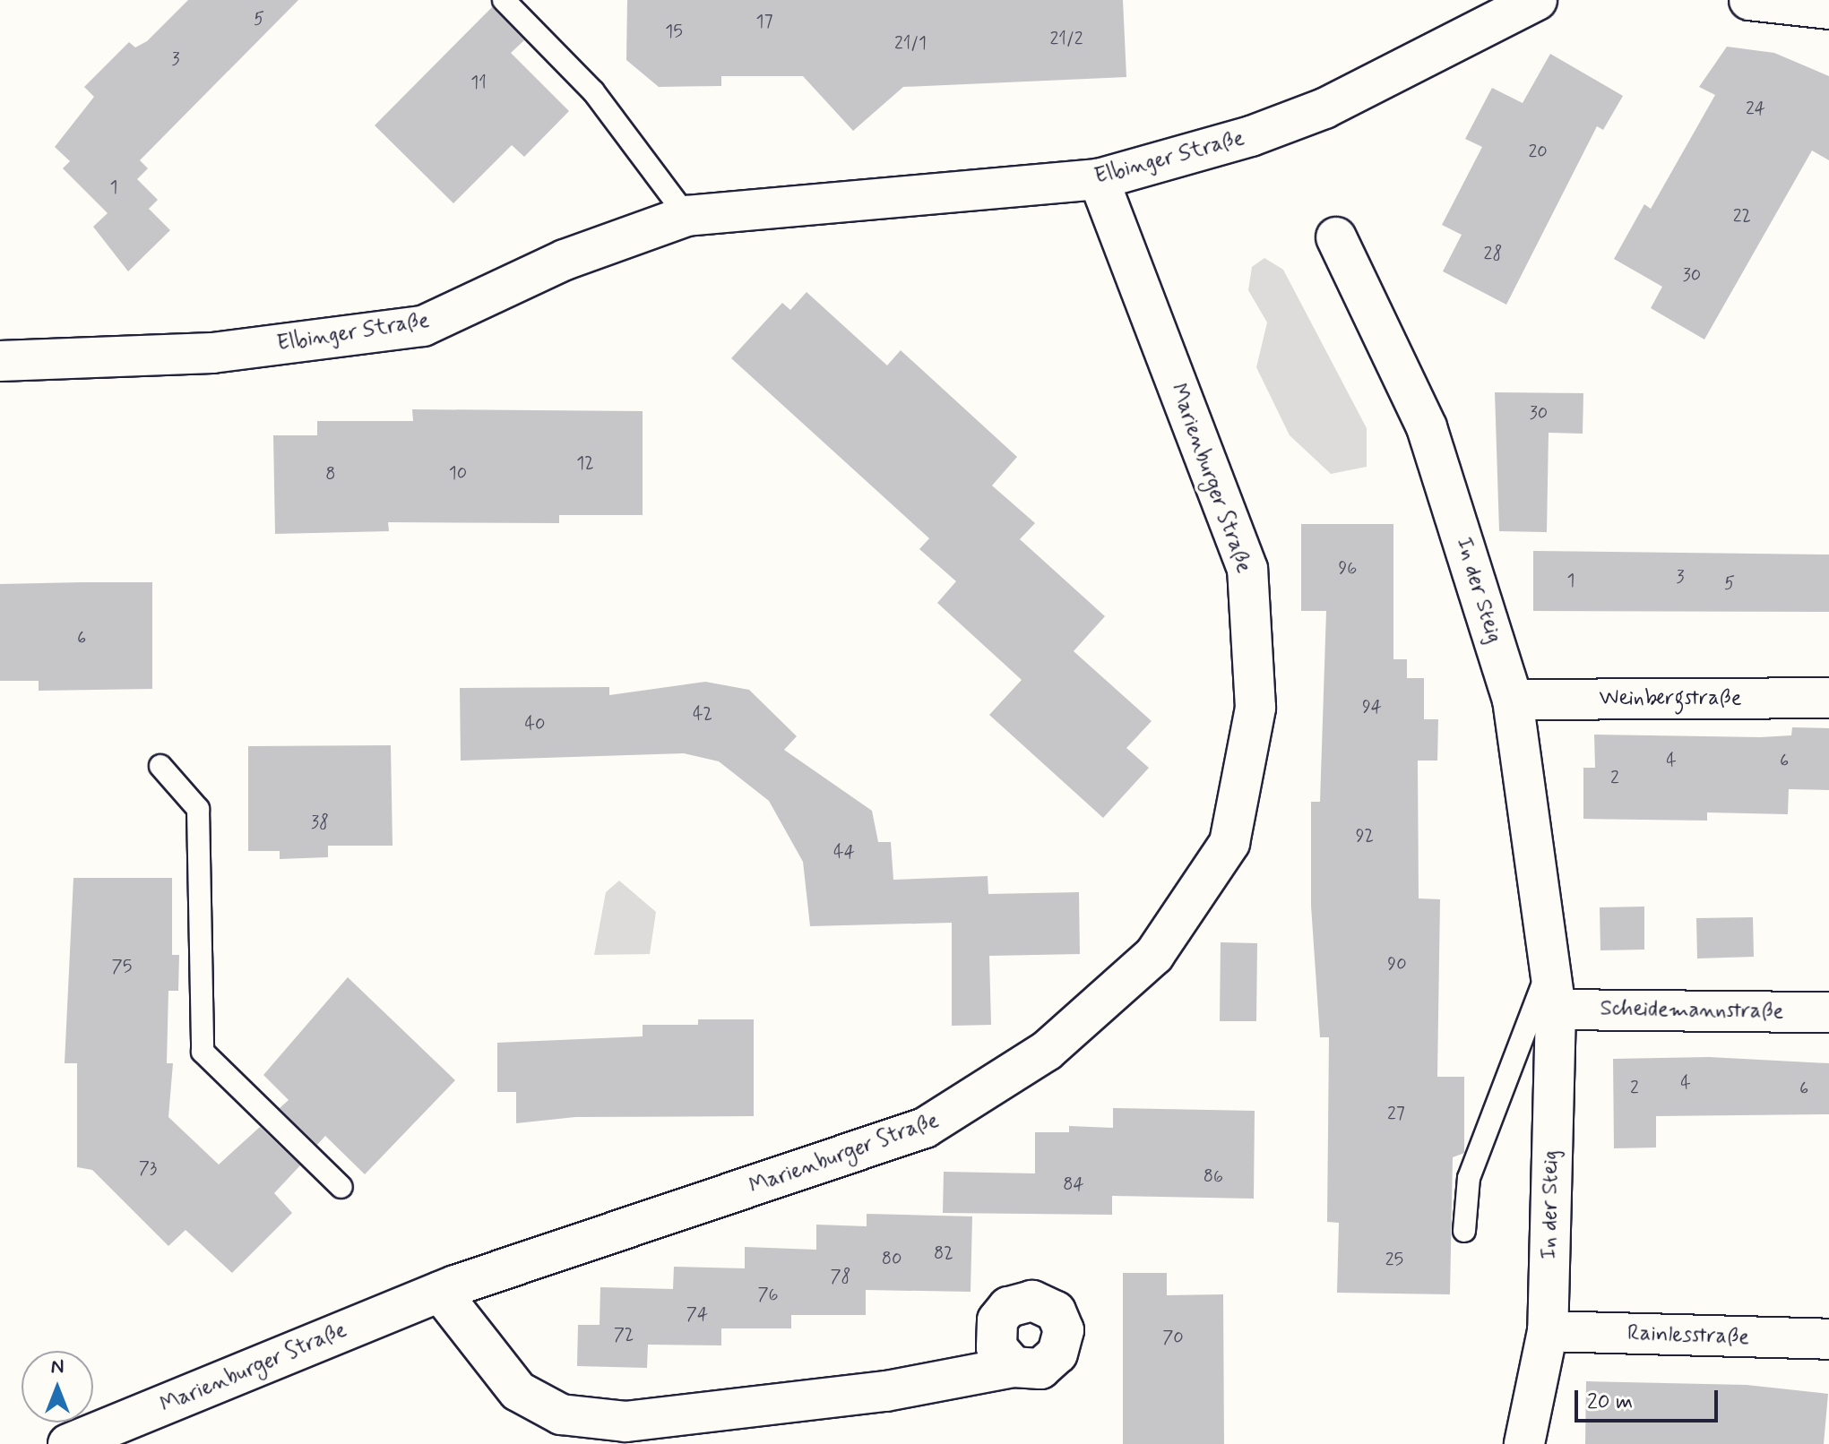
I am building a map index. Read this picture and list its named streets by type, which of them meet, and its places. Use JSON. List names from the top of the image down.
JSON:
{
  "streets": {
    "street": [
      "Elbinger Straße",
      "Marienburger Straße",
      "In der Steig",
      "Weinbergstraße",
      "Scheidemannstraße",
      "Rainlesstraße"
    ]
  },
  "crossings": [
    ["Elbinger Straße", "Marienburger Straße"],
    ["In der Steig", "Weinbergstraße"],
    ["In der Steig", "Scheidemannstraße"],
    ["In der Steig", "Rainlesstraße"]
  ],
  "house_numbers": [
    "5",
    "17",
    "15",
    "21/2",
    "21/1",
    "3",
    "11",
    "24",
    "20",
    "1",
    "22",
    "28",
    "30",
    "30",
    "12",
    "10",
    "8",
    "96",
    "3",
    "1",
    "5",
    "6",
    "94",
    "42",
    "40",
    "4",
    "6",
    "2",
    "38",
    "92",
    "44",
    "90",
    "75",
    "4",
    "2",
    "6",
    "27",
    "73",
    "86",
    "84",
    "82",
    "80",
    "25",
    "78",
    "76",
    "74",
    "72",
    "70"
  ],
  "scale_bar": "20 m",
  "north": "top"
}
